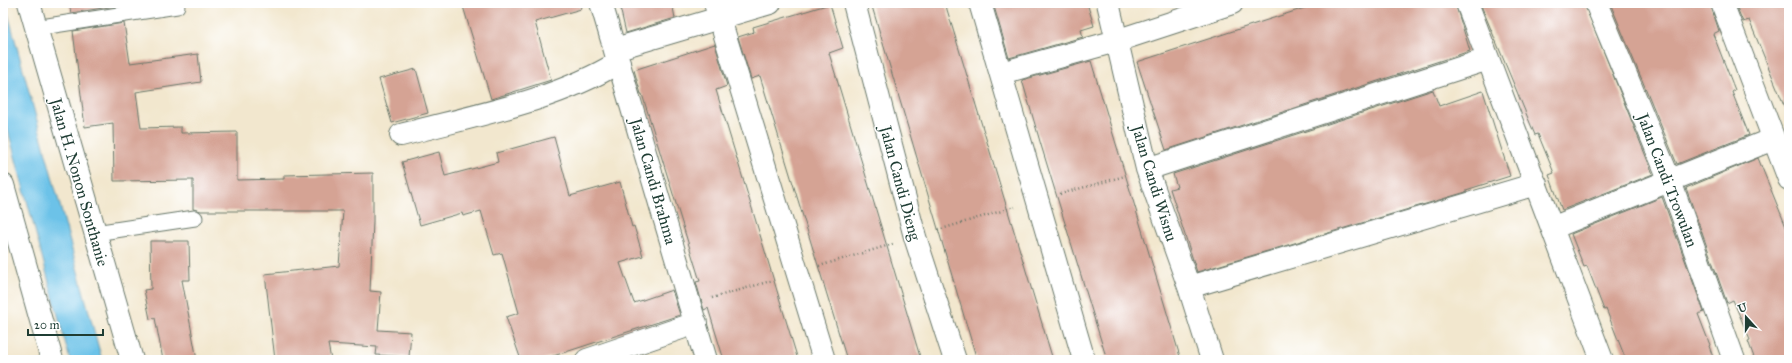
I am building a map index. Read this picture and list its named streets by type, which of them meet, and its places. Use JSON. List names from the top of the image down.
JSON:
{
  "streets": {
    "street": [
      "Jalan Candi Trowulan",
      "Jalan Candi Brahma",
      "Jalan H. Nonon Sonthanie",
      "Jalan Candi Dieng",
      "Jalan Candi Wisnu"
    ]
  },
  "scale_bar": "20 m",
  "north": "top"
}
